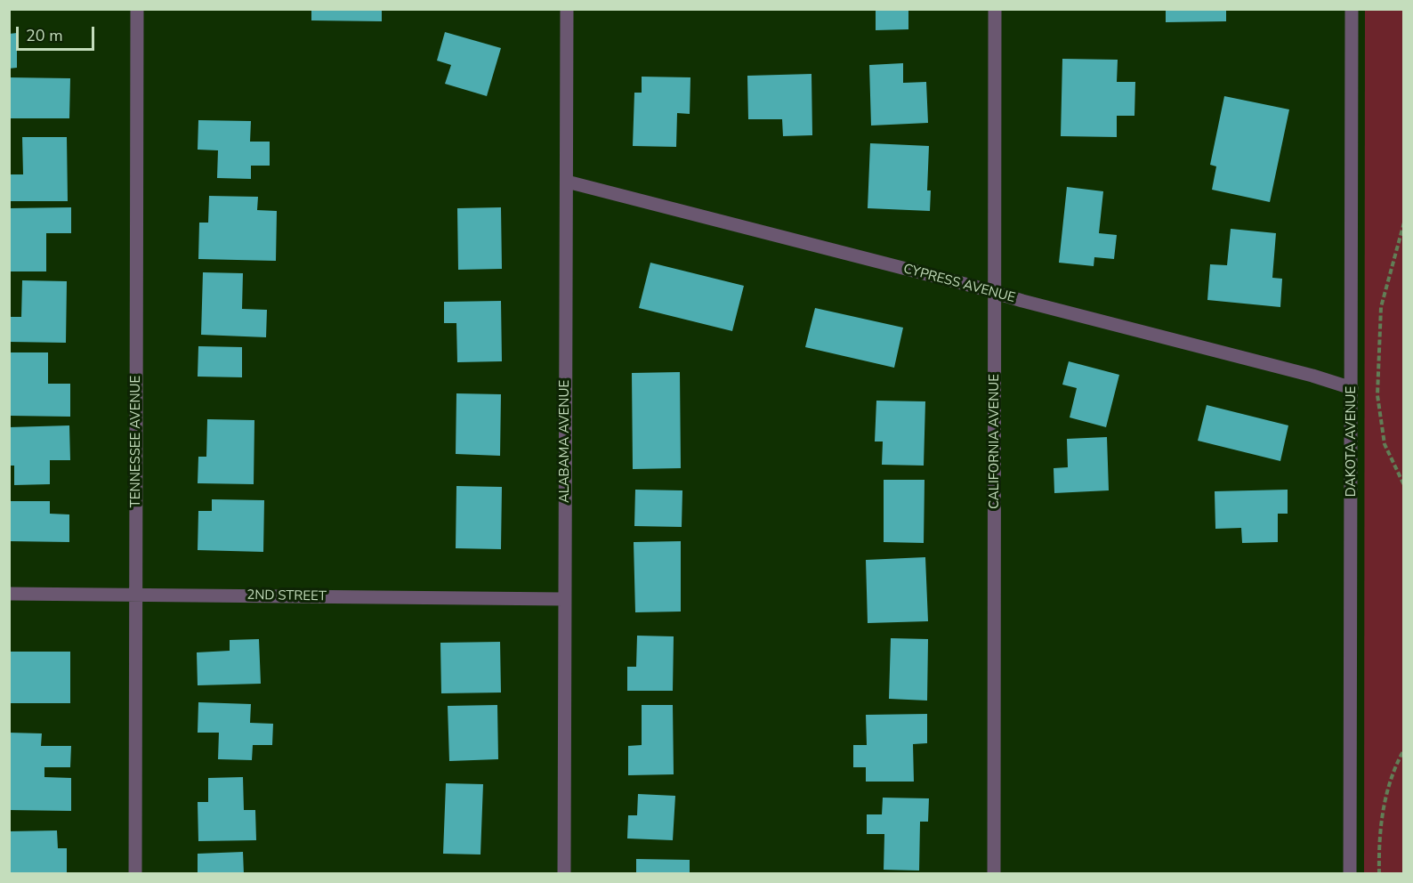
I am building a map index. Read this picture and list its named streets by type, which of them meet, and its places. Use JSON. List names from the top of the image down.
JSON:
{
  "streets": {
    "street": [
      "CYPRESS AVENUE",
      "TENNESSEE AVENUE",
      "ALABAMA AVENUE",
      "CALIFORNIA AVENUE",
      "DAKOTA AVENUE",
      "2ND STREET"
    ]
  },
  "crossings": [
    ["CYPRESS AVENUE", "ALABAMA AVENUE"],
    ["CYPRESS AVENUE", "CALIFORNIA AVENUE"],
    ["CYPRESS AVENUE", "DAKOTA AVENUE"],
    ["TENNESSEE AVENUE", "2ND STREET"],
    ["ALABAMA AVENUE", "2ND STREET"]
  ],
  "scale_bar": "20 m"
}
